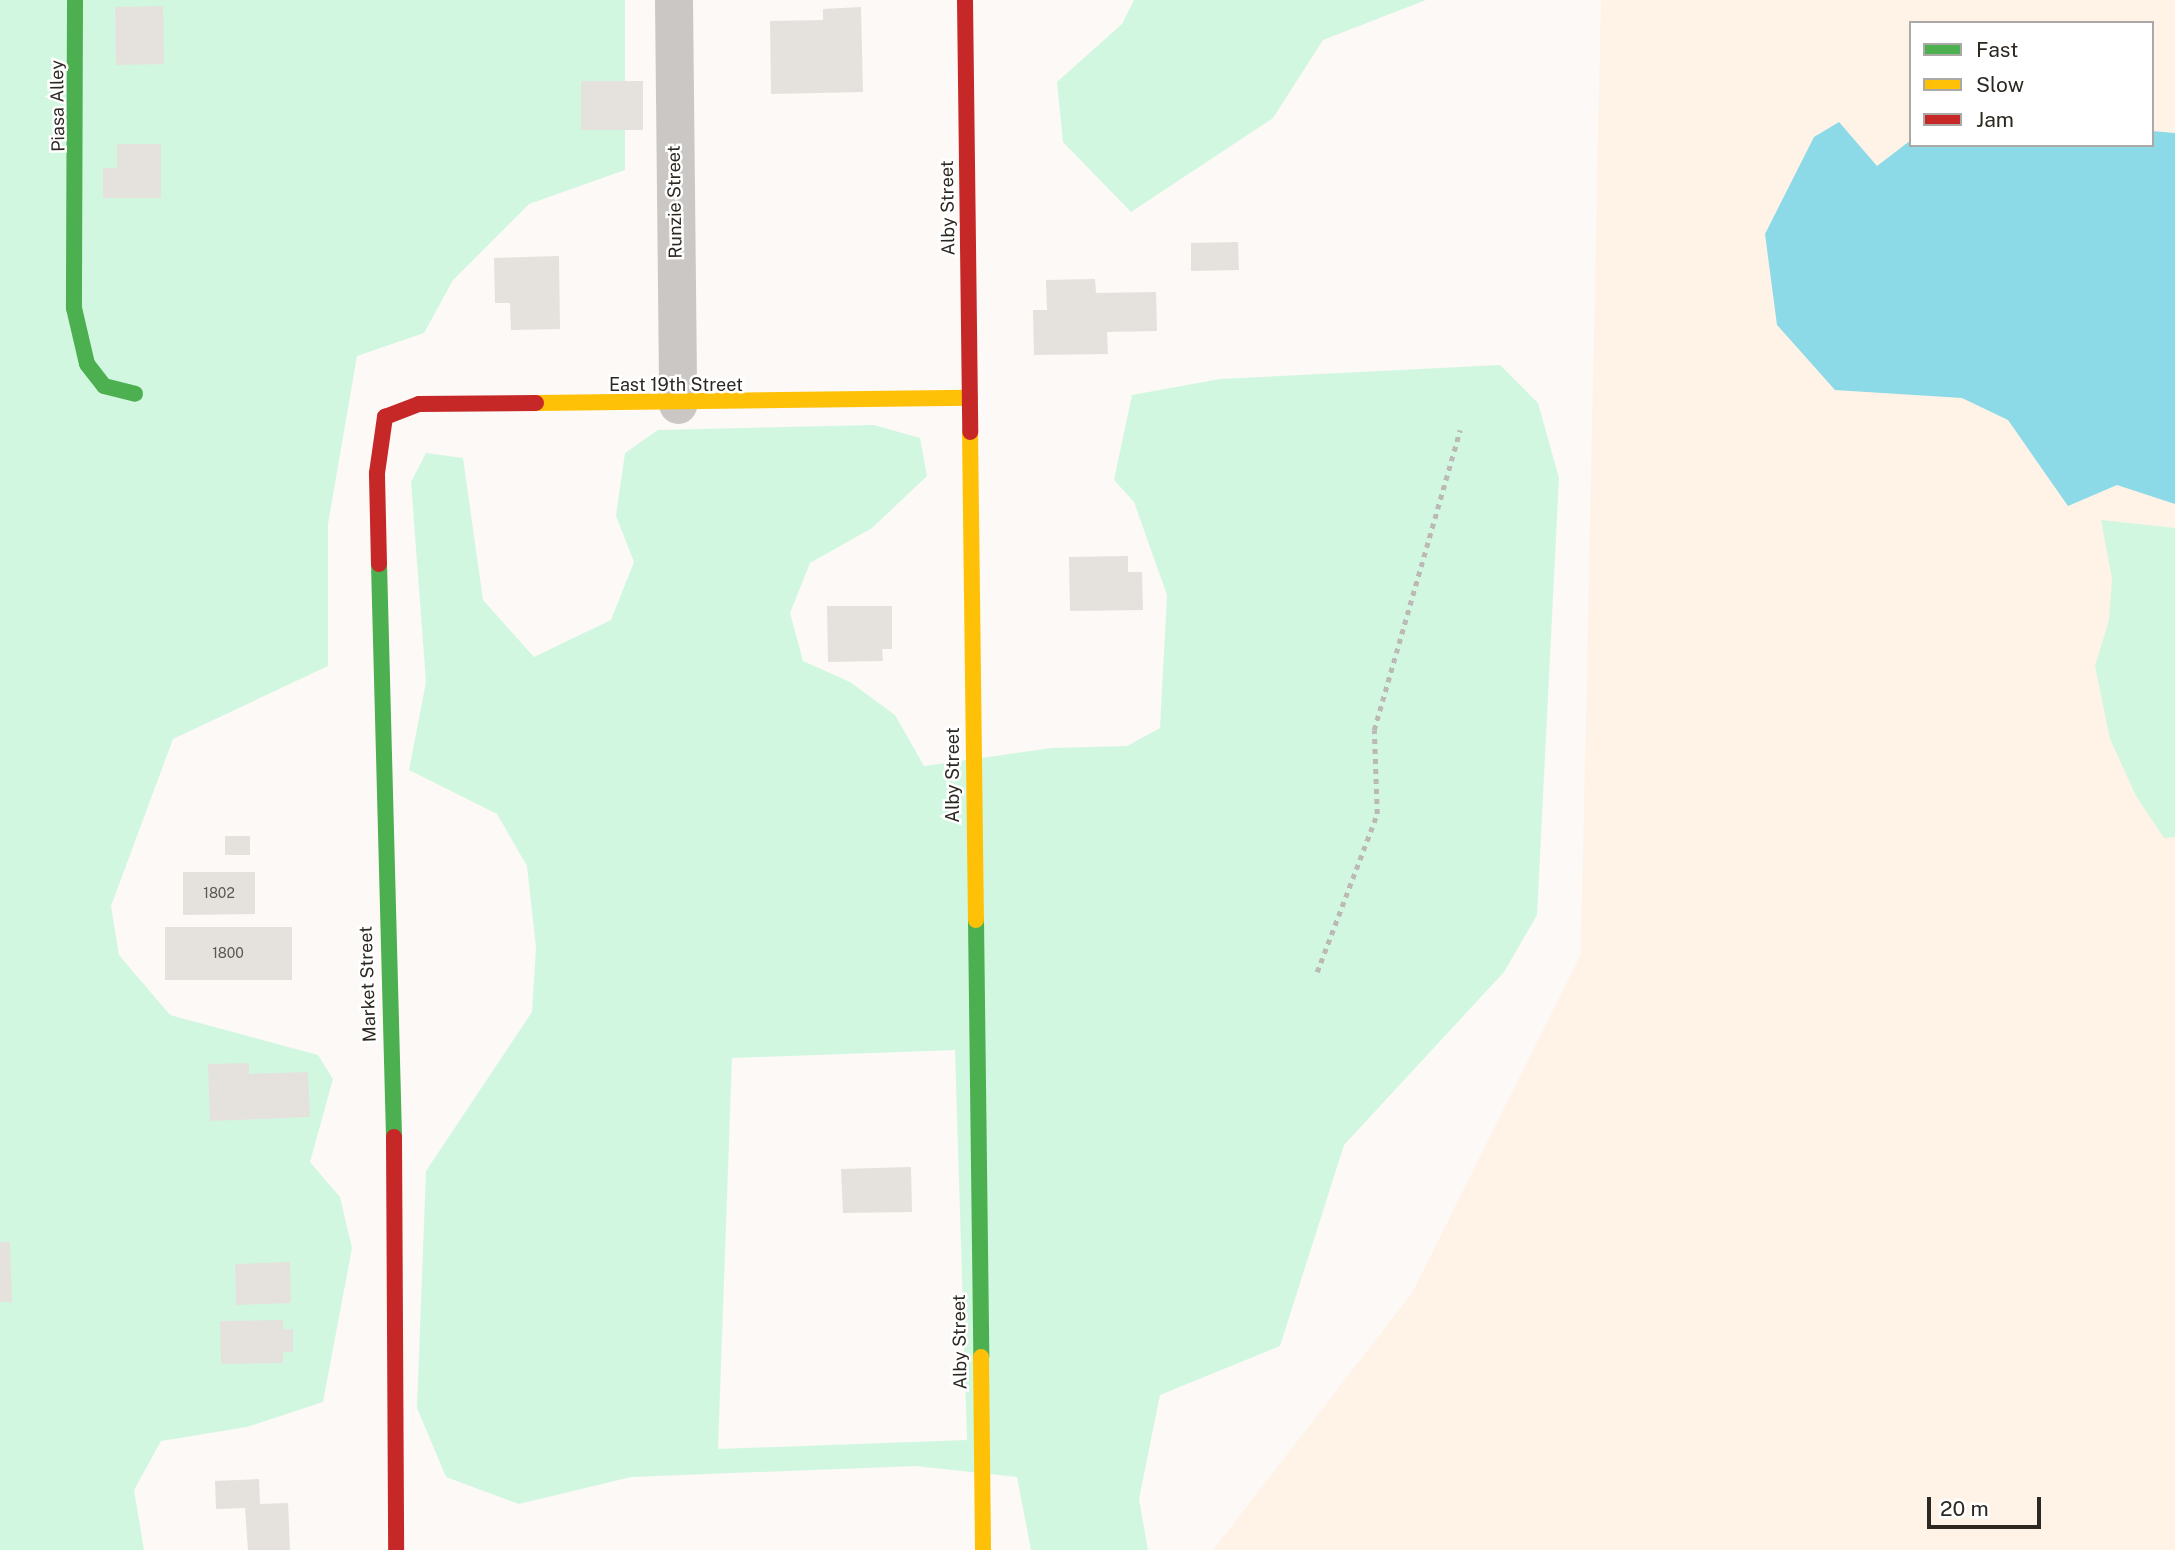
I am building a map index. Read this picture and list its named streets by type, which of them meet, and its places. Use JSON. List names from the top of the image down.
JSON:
{
  "streets": {
    "street": [
      "Piasa Alley",
      "Runzie Street",
      "Alby Street",
      "East 19th Street",
      "Market Street"
    ]
  },
  "crossings": [
    ["Runzie Street", "East 19th Street"],
    ["Alby Street", "East 19th Street"],
    ["East 19th Street", "Market Street"]
  ],
  "house_numbers": ["1802", "1800"],
  "legend": ["Fast", "Slow", "Jam"],
  "scale_bar": "20 m"
}
